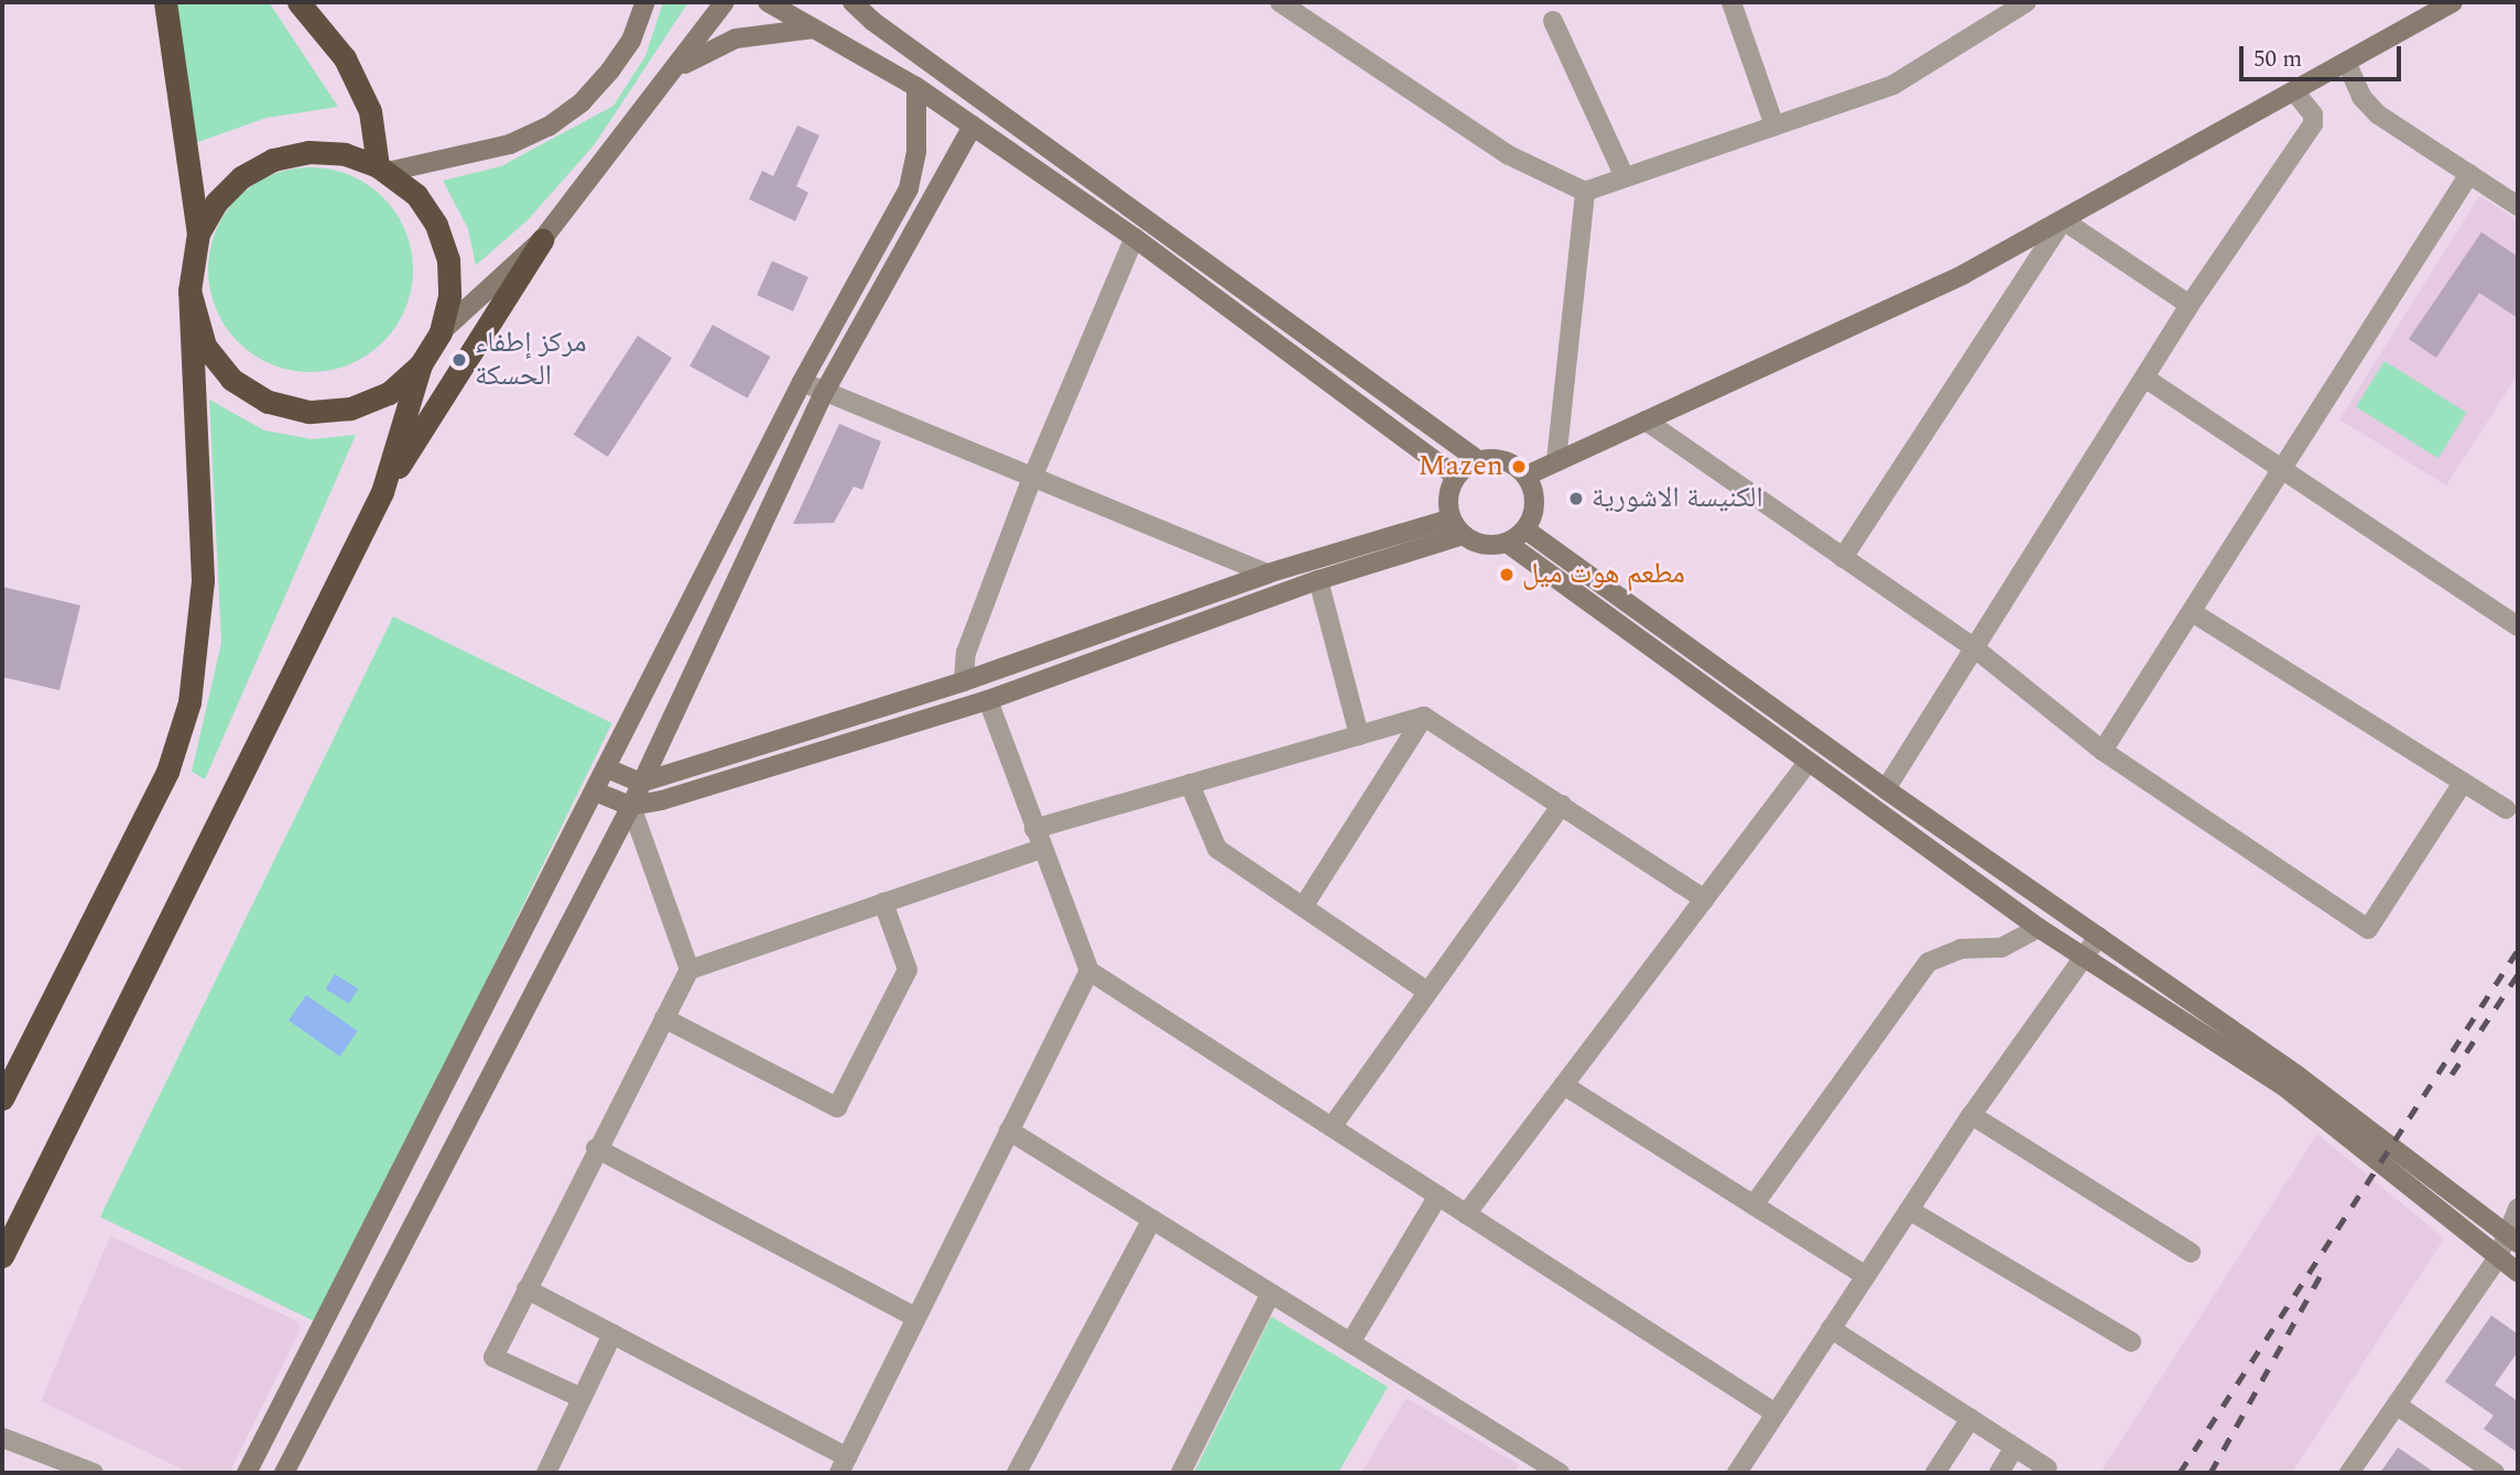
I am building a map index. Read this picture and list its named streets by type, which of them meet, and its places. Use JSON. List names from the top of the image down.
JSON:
{
  "places": [
    "مركز إطفاء الحسكة",
    "Mazen",
    "الكنيسة الاشورية",
    "مطعم هوت ميل"
  ],
  "scale_bar": "50 m"
}
